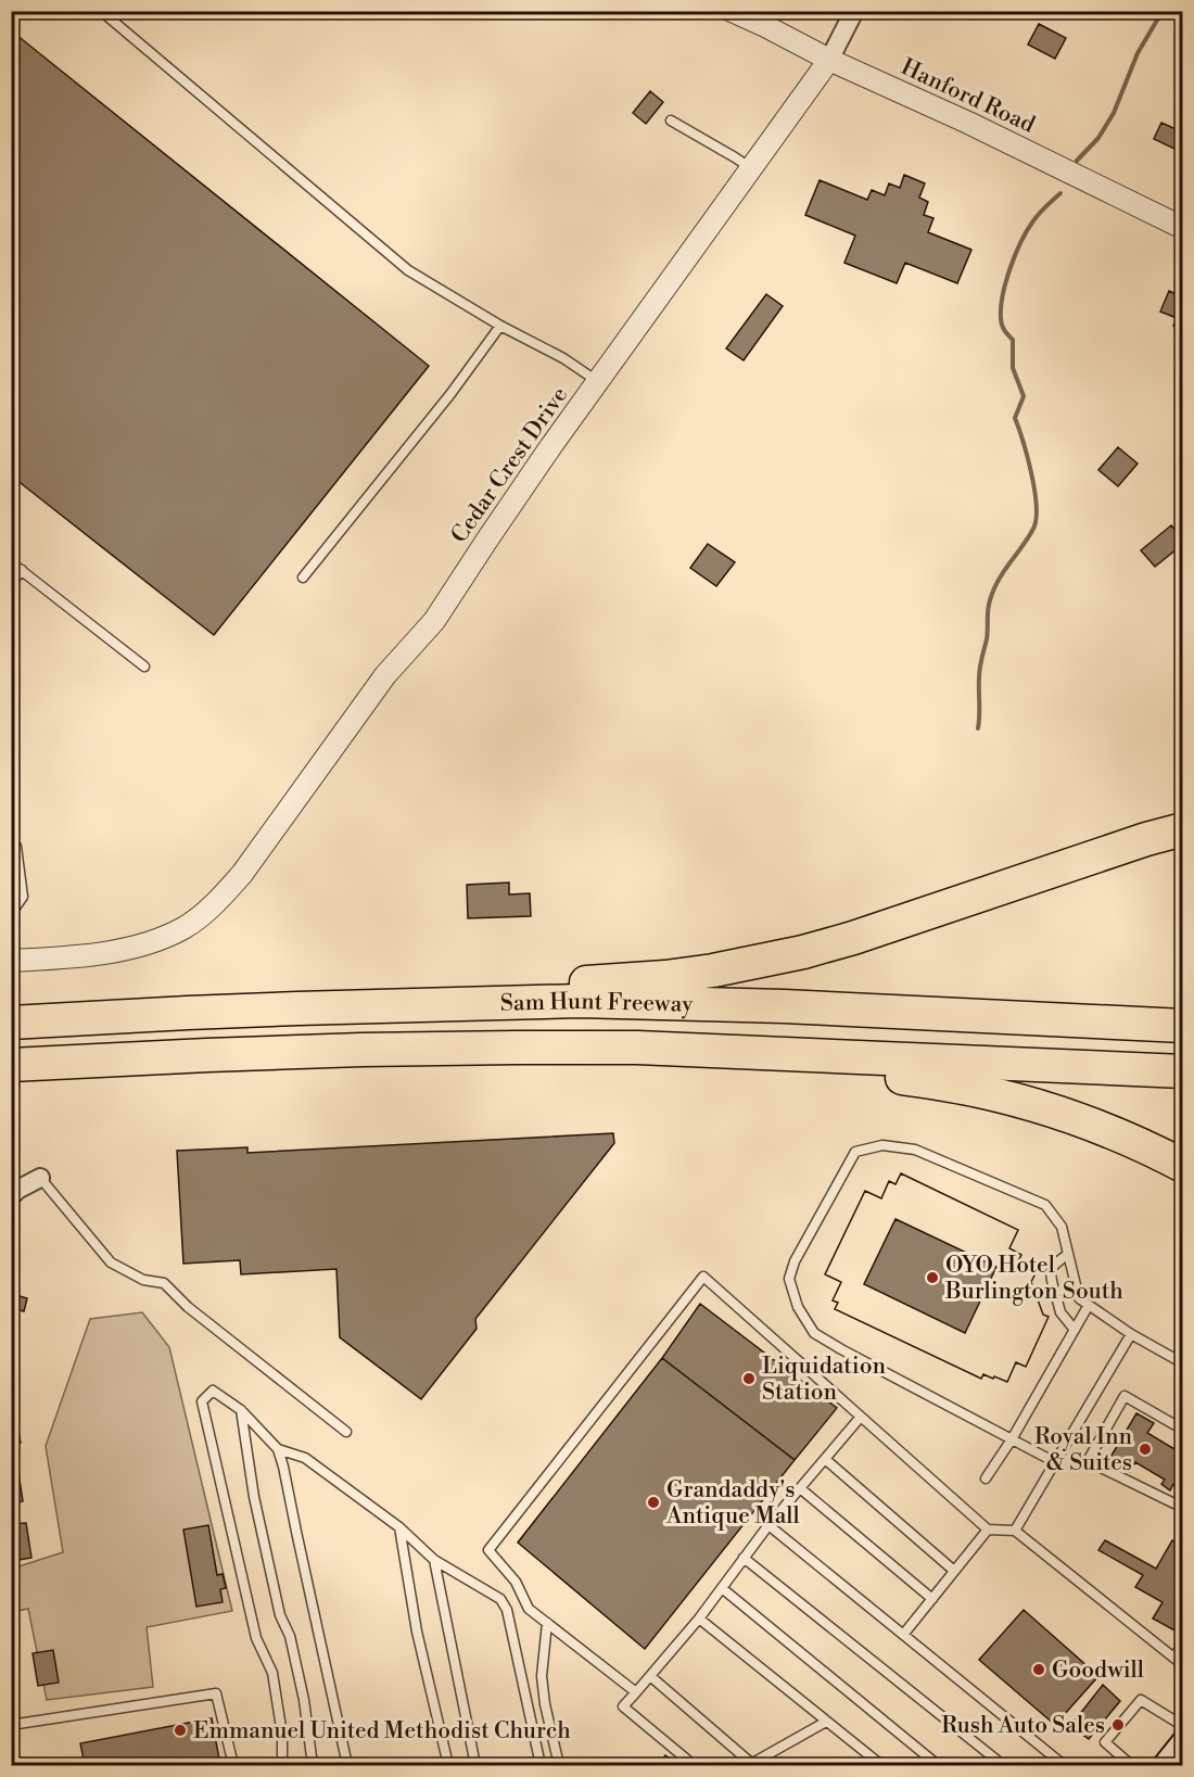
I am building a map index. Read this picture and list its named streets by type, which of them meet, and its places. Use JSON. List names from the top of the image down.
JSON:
{
  "streets": {
    "highway": ["Sam Hunt Freeway"],
    "street": ["Hanford Road", "Cedar Crest Drive"]
  },
  "crossings": [
    ["Hanford Road", "Cedar Crest Drive"]
  ],
  "places": [
    "OYO Hotel Burlington South",
    "Liquidation Station",
    "Royal Inn & Suites",
    "Grandaddy's Antique Mall",
    "Goodwill",
    "Rush Auto Sales",
    "Emmanuel United Methodist Church"
  ]
}
